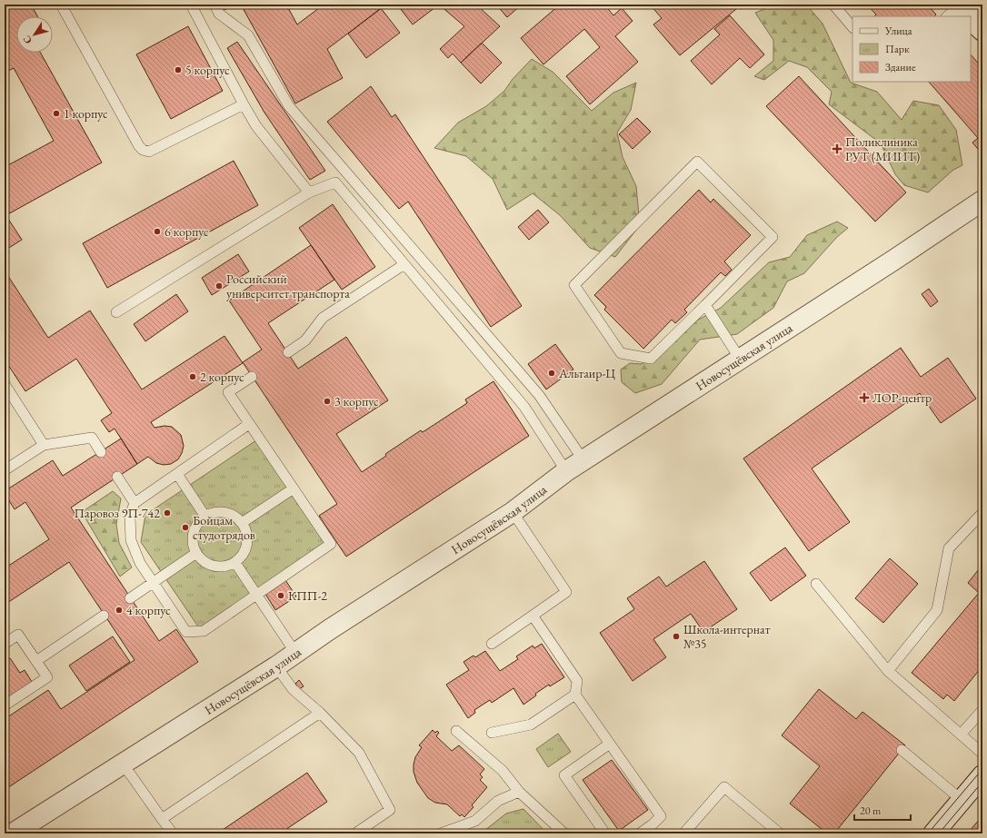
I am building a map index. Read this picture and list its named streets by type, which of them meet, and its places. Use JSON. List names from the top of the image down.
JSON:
{
  "streets": {
    "street": ["Новосущёвская улица"]
  },
  "places": {
    "other": [
      "5 корпус",
      "1 корпус",
      "6 корпус",
      "Российский университет транспорта",
      "Альтаир-Ц",
      "2 корпус",
      "3 корпус",
      "Паровоз 9П-742",
      "Бойцам студотрядов",
      "КПП-2",
      "4 корпус",
      "Школа-интернат №35"
    ],
    "health": ["Поликлиника РУТ (МИИТ)", "ЛОР-центр"]
  },
  "legend": ["Улица", "Парк", "Здание"],
  "scale_bar": "20 m",
  "north": "bottom left"
}
